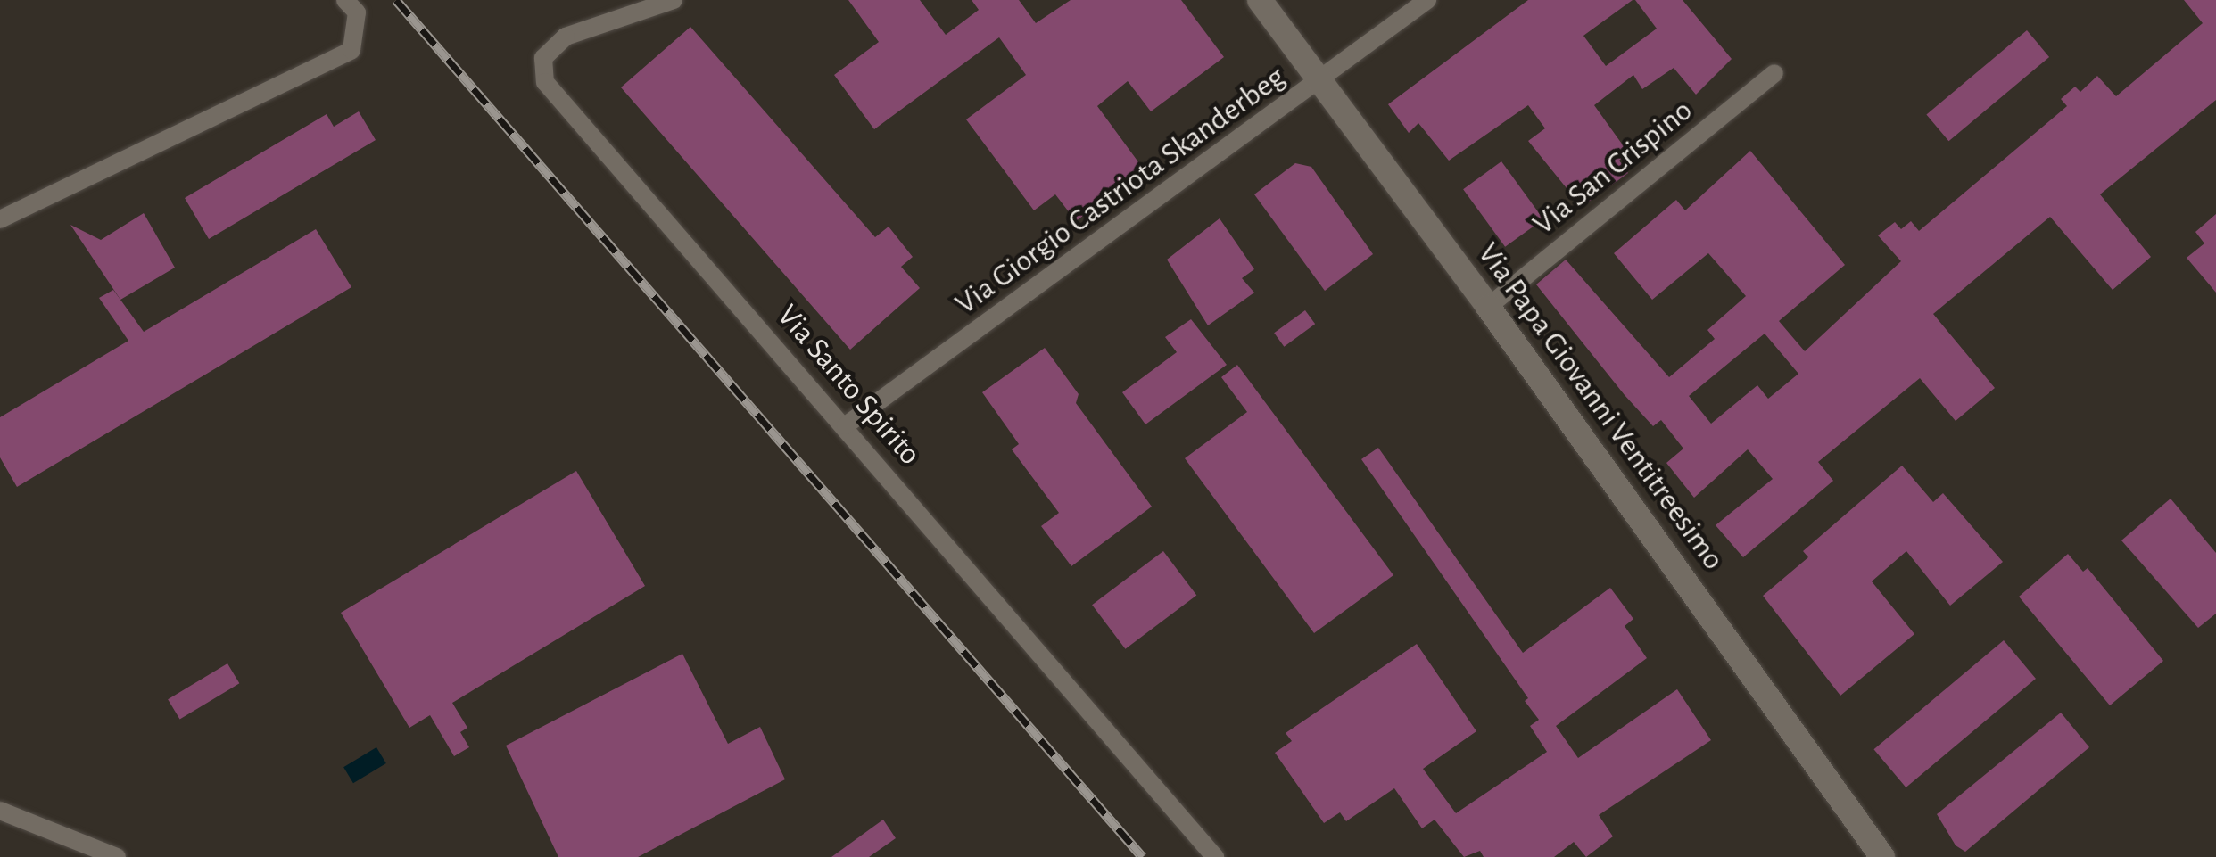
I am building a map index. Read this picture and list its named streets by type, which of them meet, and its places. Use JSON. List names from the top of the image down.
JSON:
{
  "streets": {
    "street": [
      "Via San Crispino",
      "Via Giorgio Castriota Skanderbeg",
      "Via Santo Spirito",
      "Via Papa Giovanni Ventitreesimo"
    ]
  },
  "crossings": [
    ["Via San Crispino", "Via Papa Giovanni Ventitreesimo"],
    ["Via Giorgio Castriota Skanderbeg", "Via Santo Spirito"],
    ["Via Giorgio Castriota Skanderbeg", "Via Papa Giovanni Ventitreesimo"]
  ]
}
